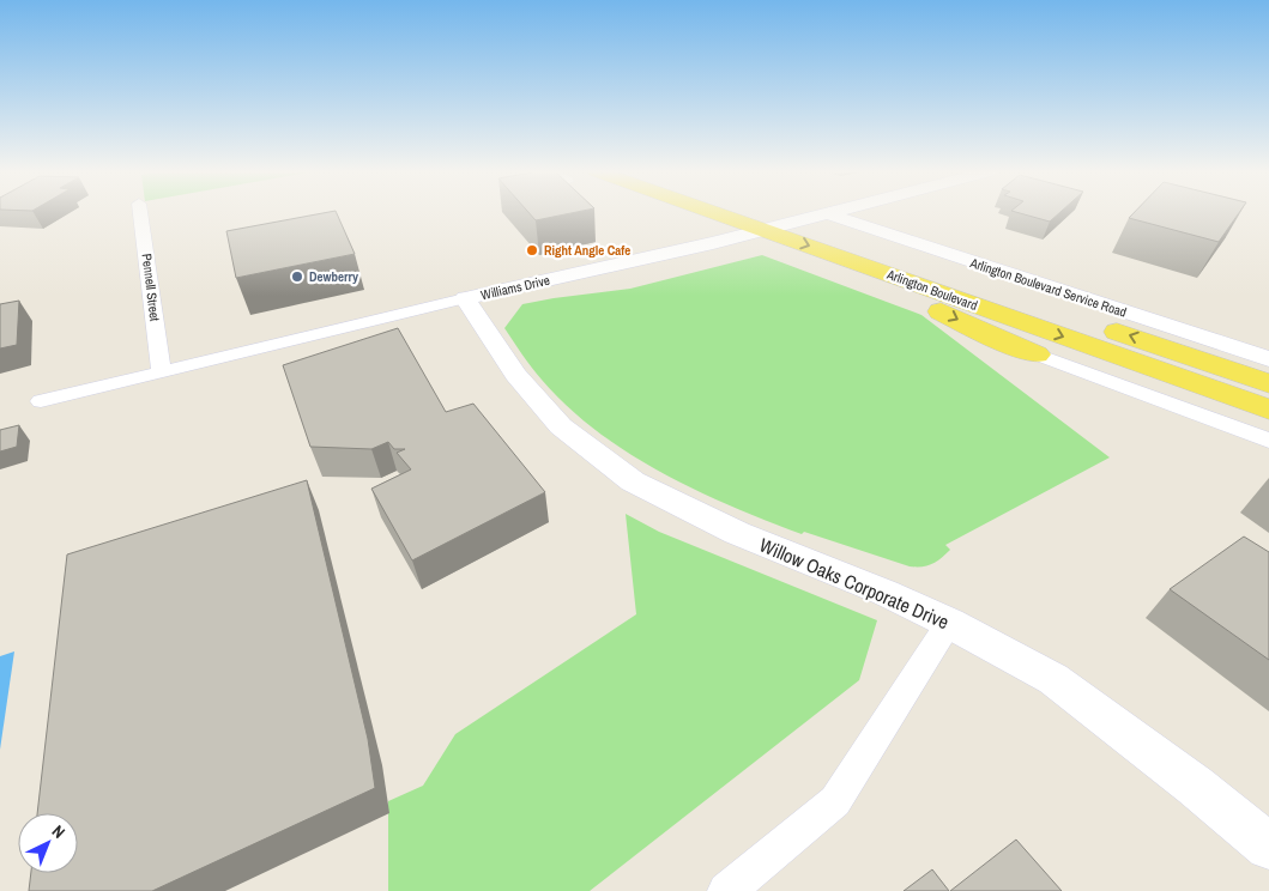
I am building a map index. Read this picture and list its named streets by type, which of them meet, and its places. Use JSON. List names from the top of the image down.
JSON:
{
  "streets": {
    "main road": ["Arlington Boulevard"],
    "street": [
      "Pennell Street",
      "Williams Drive",
      "Arlington Boulevard Service Road",
      "Willow Oaks Corporate Drive"
    ]
  },
  "crossings": [
    ["Pennell Street", "Williams Drive"],
    ["Williams Drive", "Arlington Boulevard Service Road"],
    ["Williams Drive", "Arlington Boulevard"],
    ["Williams Drive", "Willow Oaks Corporate Drive"]
  ],
  "places": ["Right Angle Cafe", "Dewberry"],
  "north": "top right"
}
